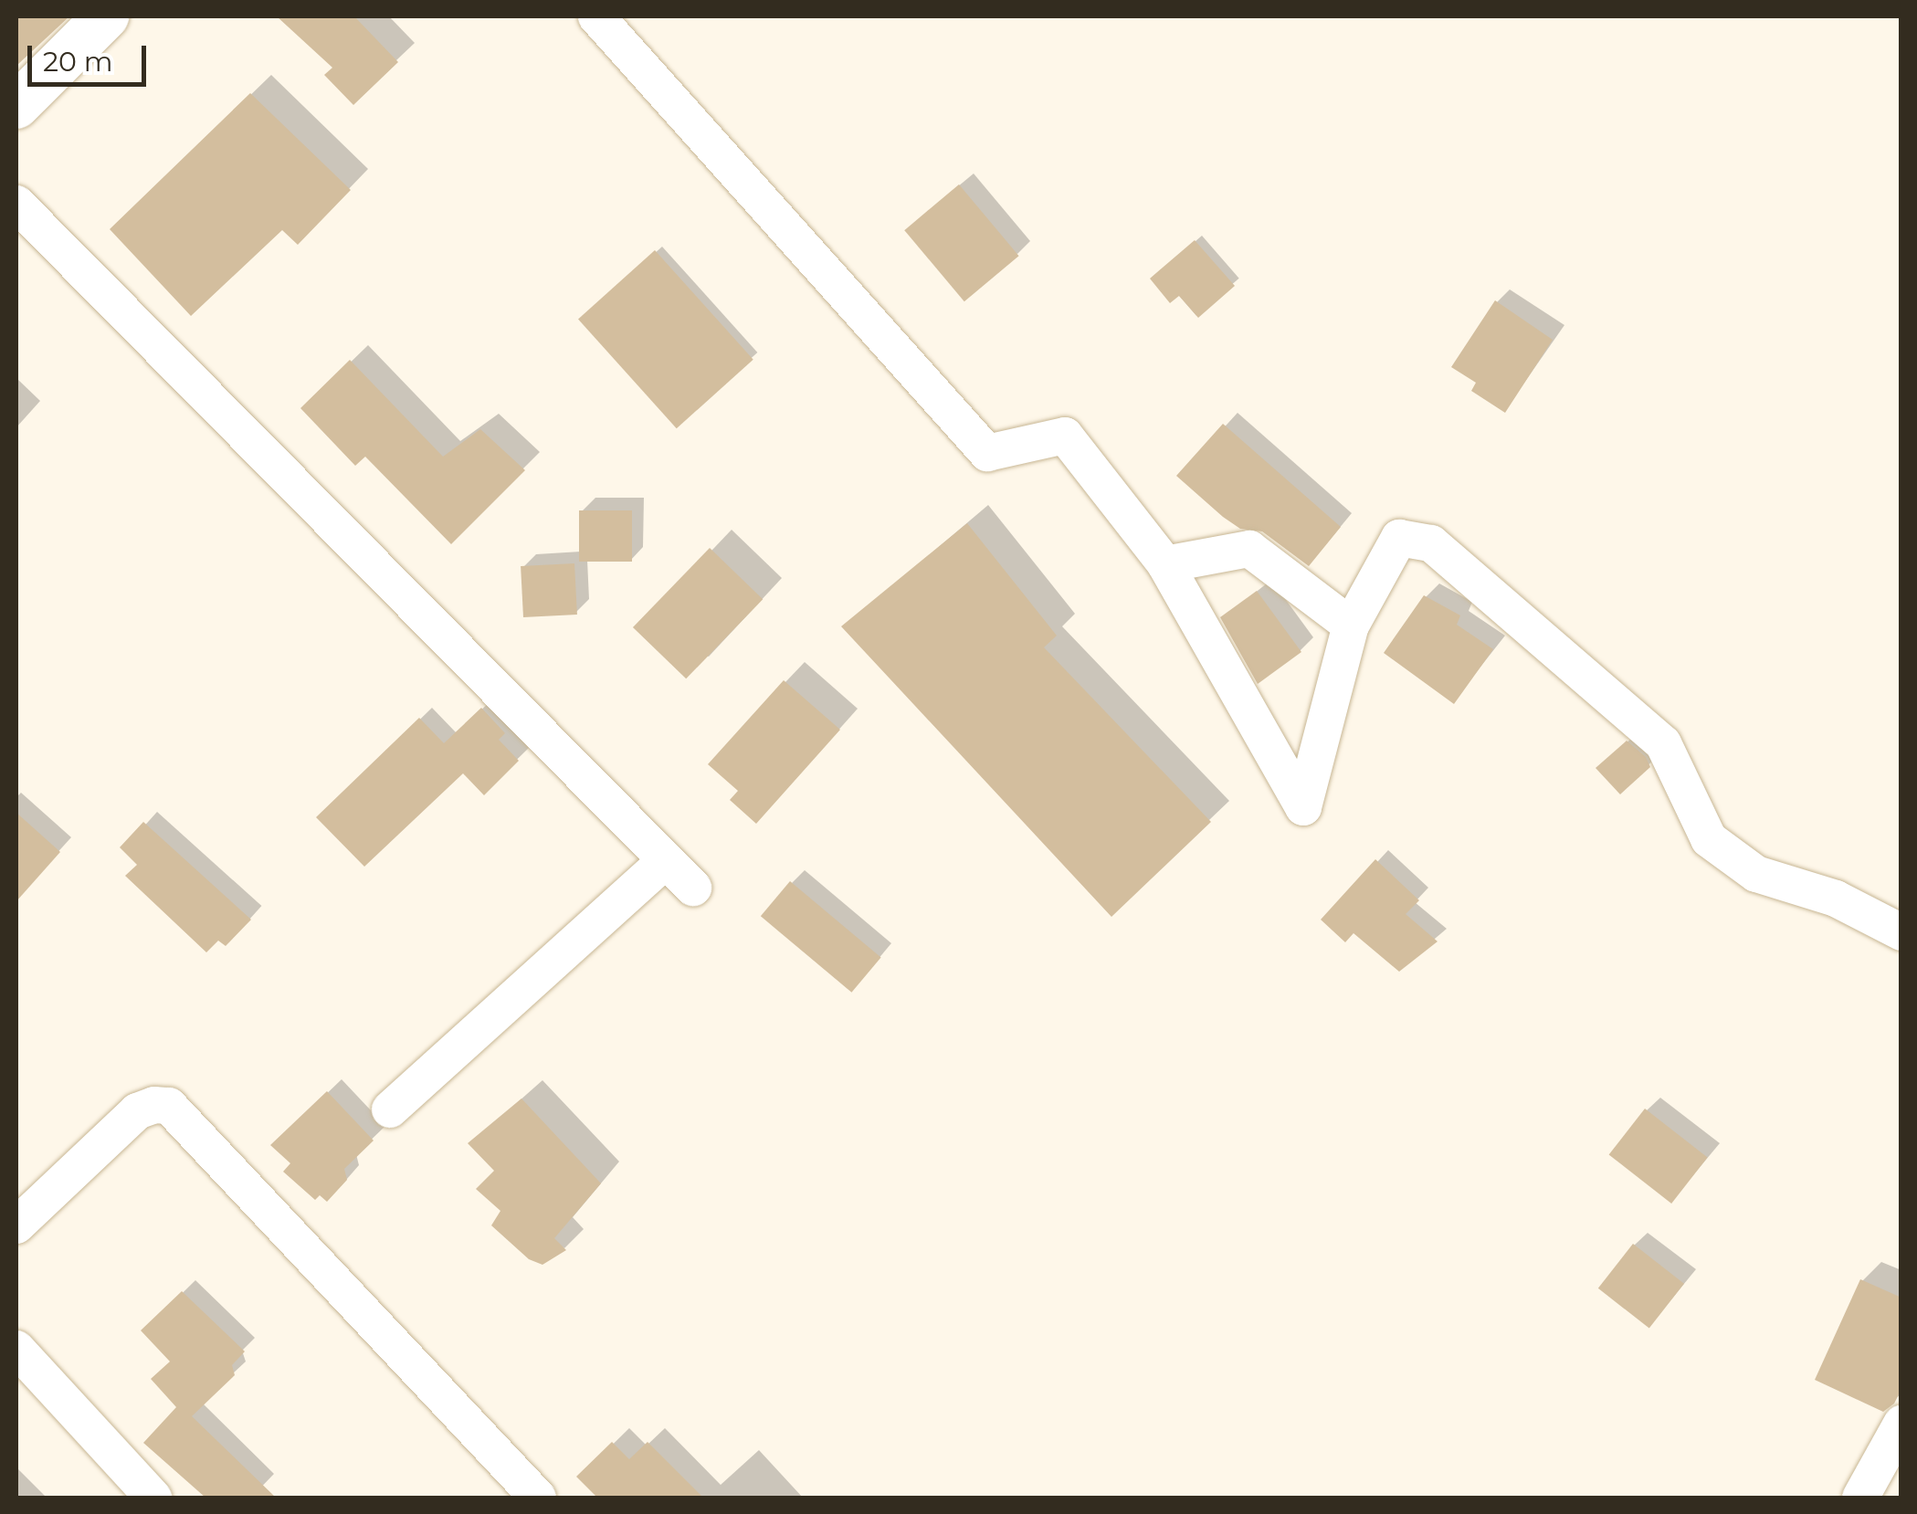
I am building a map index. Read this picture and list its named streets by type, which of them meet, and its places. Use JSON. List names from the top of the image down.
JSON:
{
  "scale_bar": "20 m"
}
